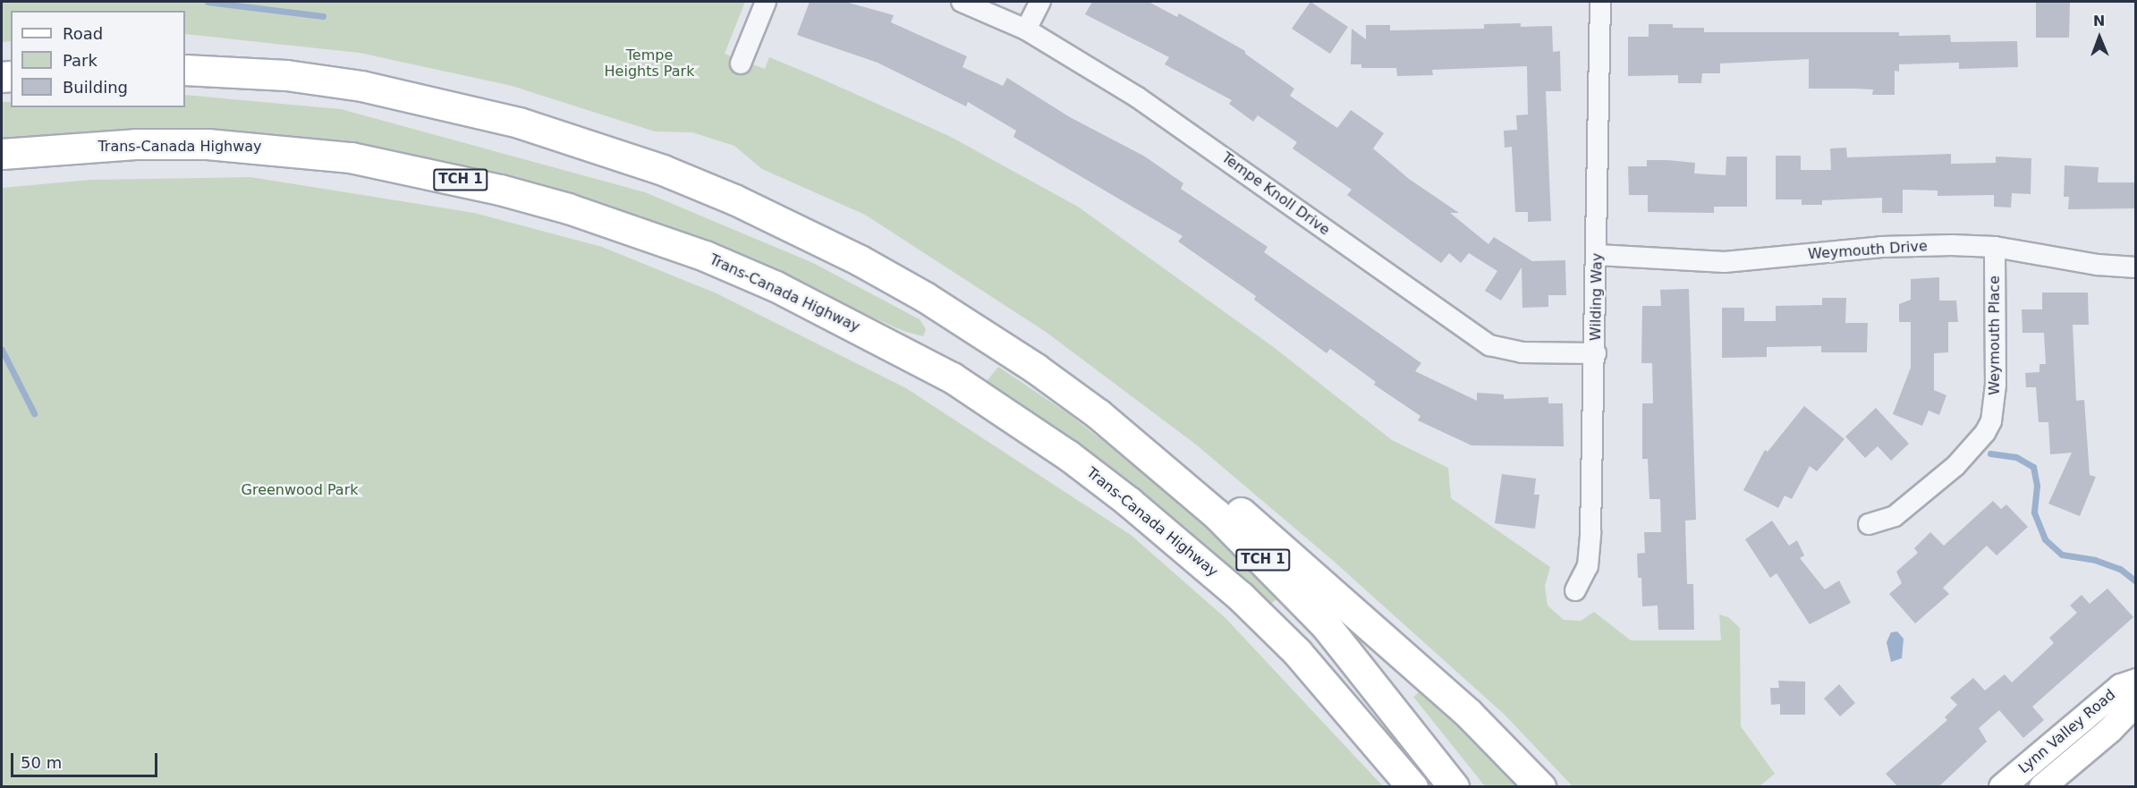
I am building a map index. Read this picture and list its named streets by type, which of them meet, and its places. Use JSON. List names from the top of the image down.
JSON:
{
  "streets": {
    "highway": ["Trans-Canada Highway", "TCH 1"],
    "main road": ["Lynn Valley Road"],
    "street": [
      "Tempe Knoll Drive",
      "Weymouth Drive",
      "Wilding Way",
      "Weymouth Place"
    ]
  },
  "crossings": [
    ["Tempe Knoll Drive", "Wilding Way"],
    ["Weymouth Drive", "Wilding Way"],
    ["Weymouth Drive", "Weymouth Place"]
  ],
  "parks": ["Tempe Heights Park", "Greenwood Park"],
  "legend": ["Road", "Park", "Building"],
  "scale_bar": "50 m",
  "north": "top"
}
